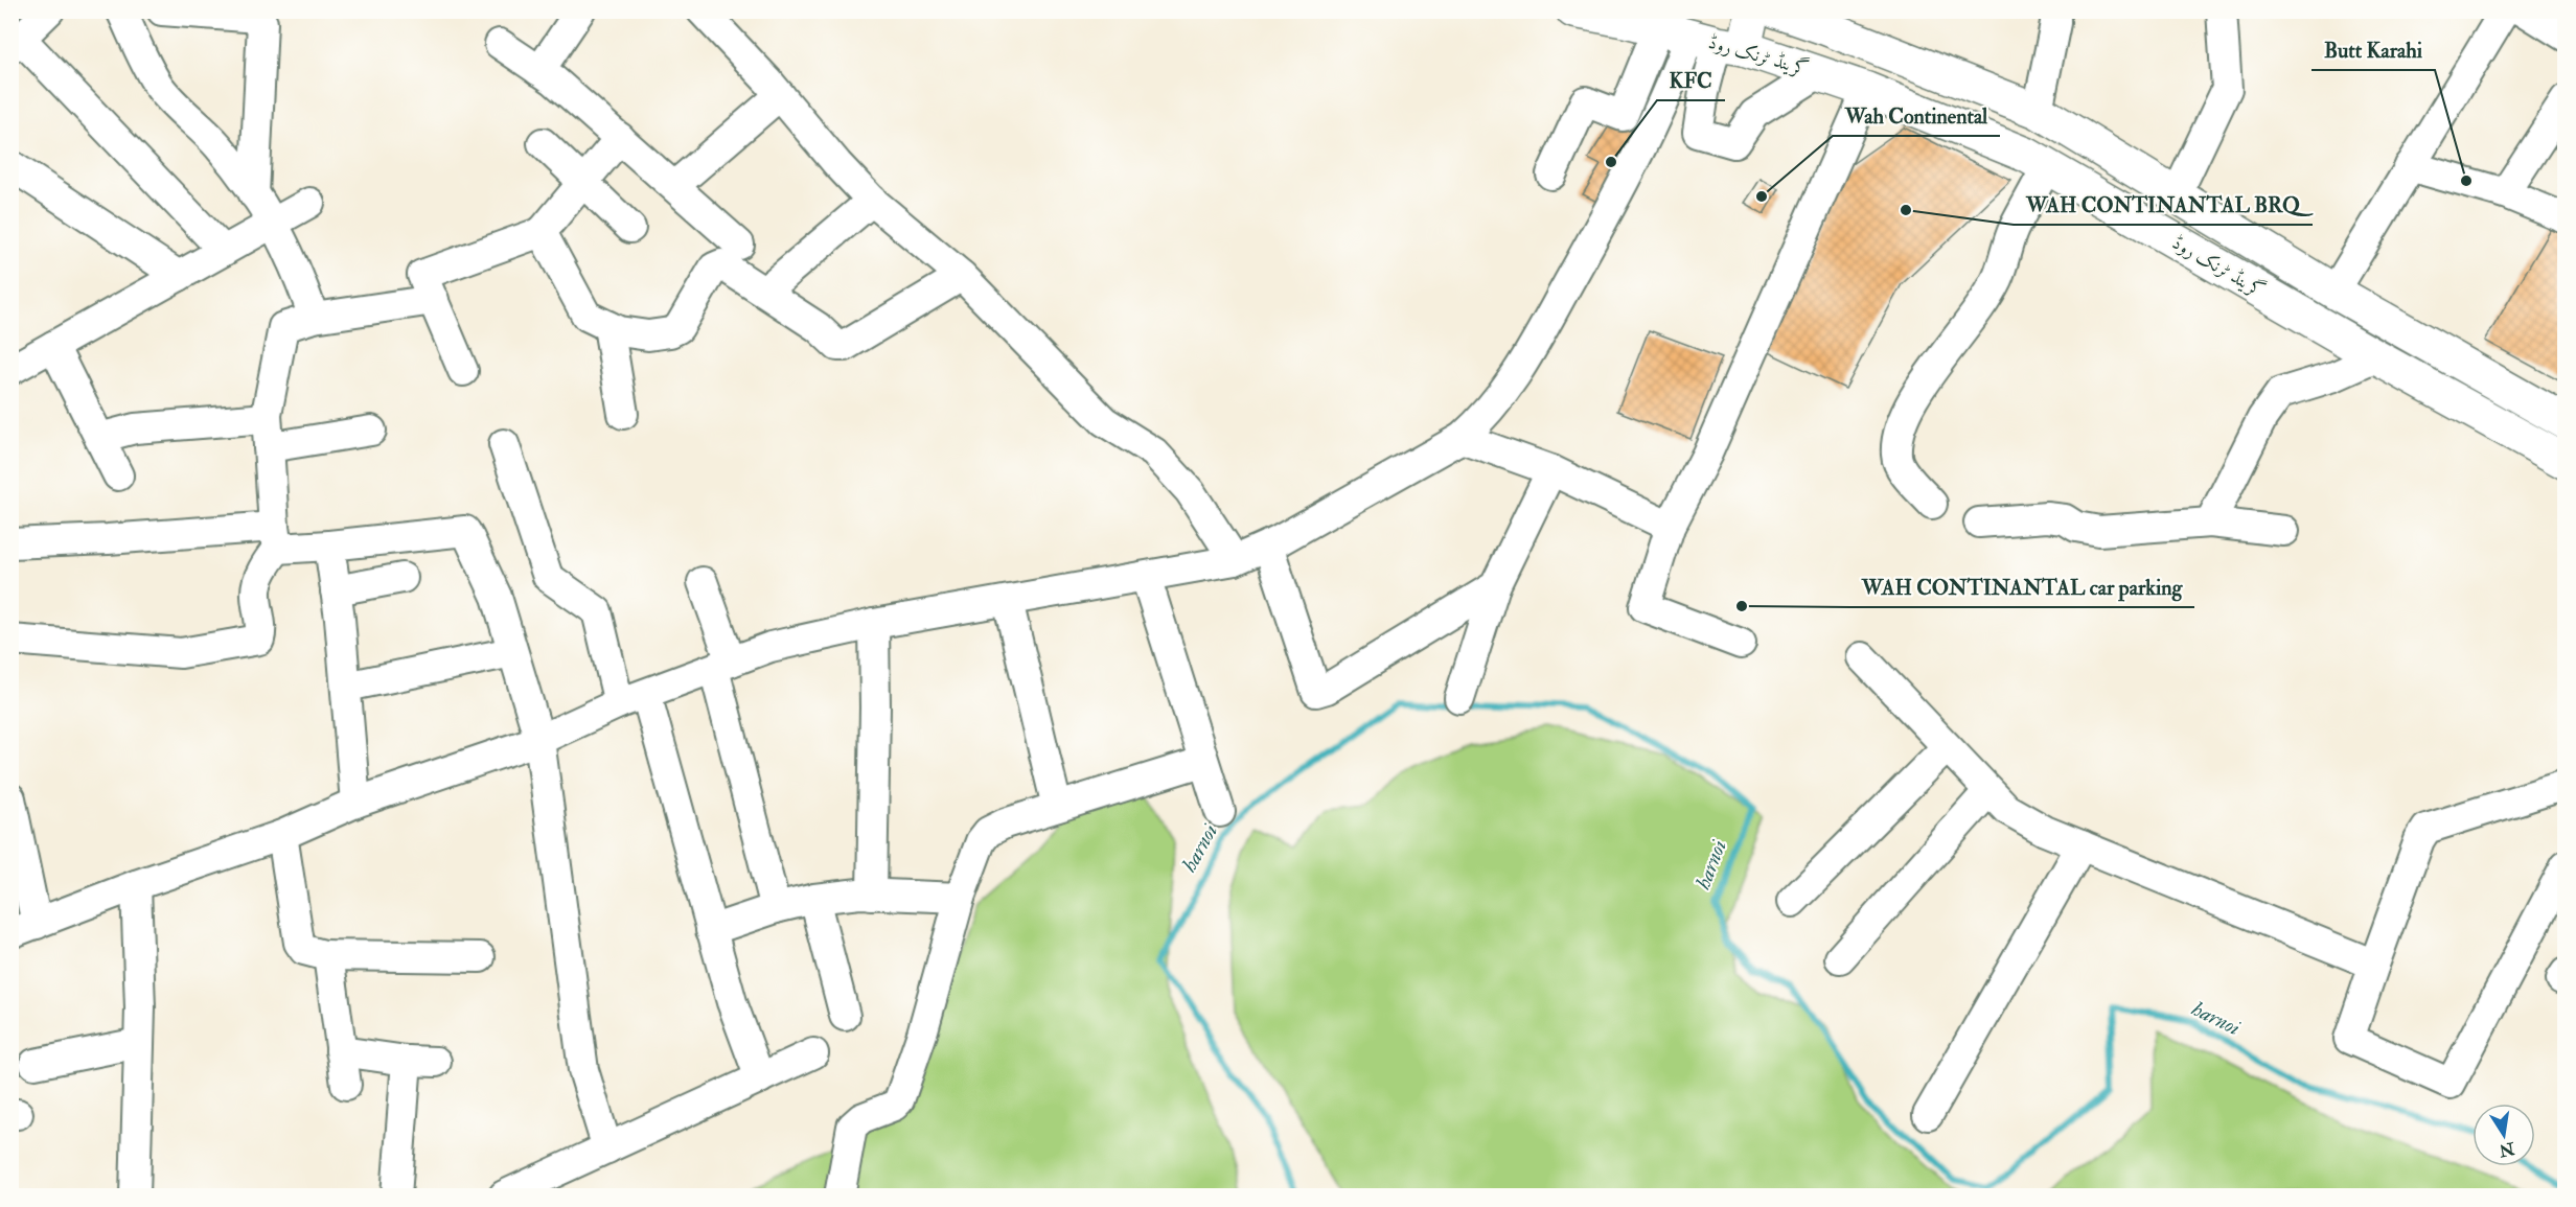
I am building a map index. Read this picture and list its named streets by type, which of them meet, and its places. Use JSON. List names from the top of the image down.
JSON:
{
  "streets": {
    "highway": ["گرینڈ ٹرنک روڈ"]
  },
  "water": ["harnoi"],
  "places": [
    "KFC",
    "Butt Karahi",
    "Wah Continental",
    "WAH CONTINANTAL BRQ",
    "WAH CONTINANTAL car parking"
  ],
  "north": "bottom"
}
